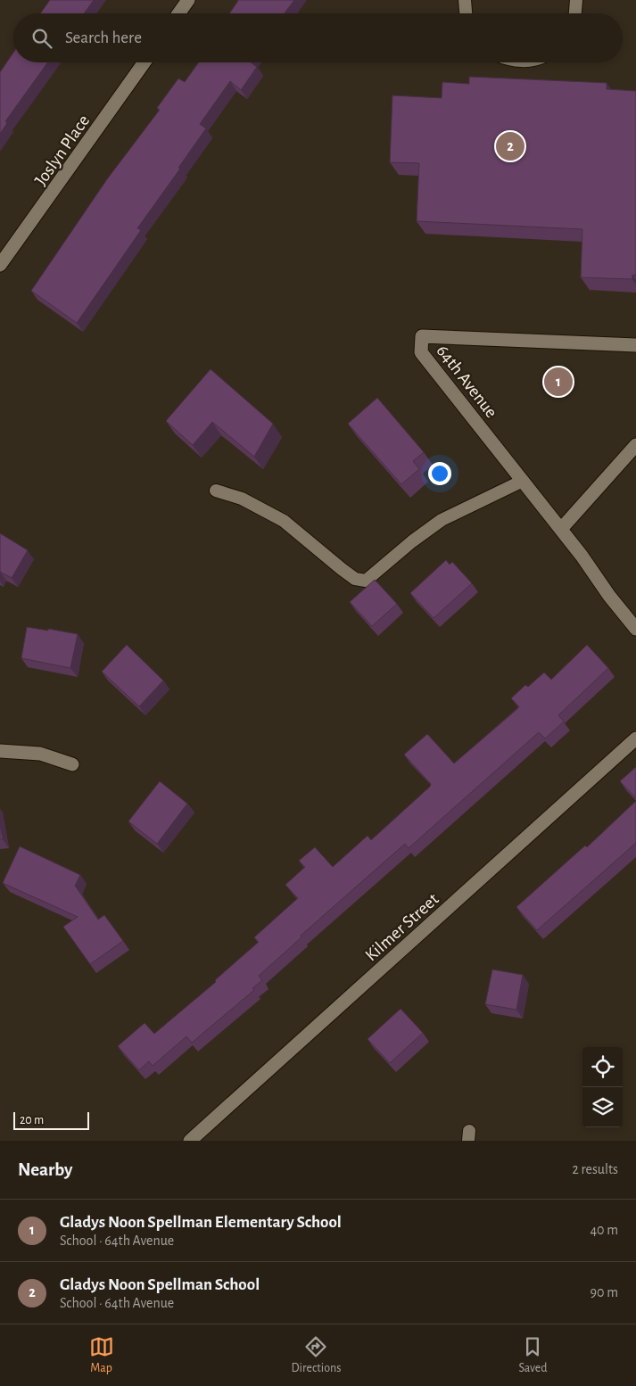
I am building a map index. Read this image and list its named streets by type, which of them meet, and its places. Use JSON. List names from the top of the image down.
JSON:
{
  "streets": {
    "street": ["Joslyn Place", "64th Avenue", "Kilmer Street"]
  },
  "scale_bar": "20 m",
  "page": {
    "search": "Search here",
    "pins": ["2", "1"],
    "scale": "20 m",
    "heading": ["Nearby", "2 results"],
    "list": [
      {
        "mark": "1",
        "name": "Gladys Noon Spellman Elementary School",
        "note": "School · 64th Avenue",
        "value": "40 m"
      },
      {
        "mark": "2",
        "name": "Gladys Noon Spellman School",
        "note": "School · 64th Avenue",
        "value": "90 m"
      }
    ],
    "nav": ["Map", "Directions", "Saved"]
  }
}
